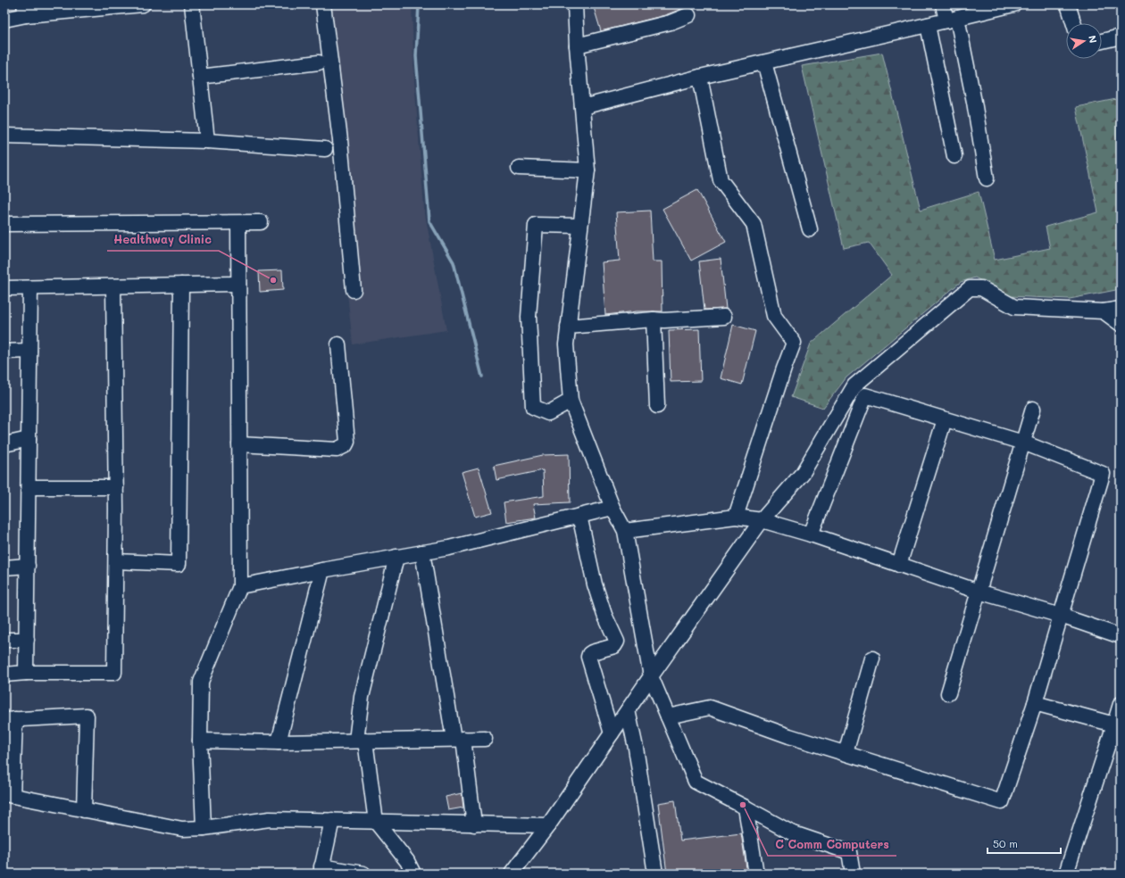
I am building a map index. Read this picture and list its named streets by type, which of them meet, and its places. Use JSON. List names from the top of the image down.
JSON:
{
  "places": ["Healthway Clinic", "C Comm Computers"],
  "scale_bar": "50 m",
  "north": "right"
}
